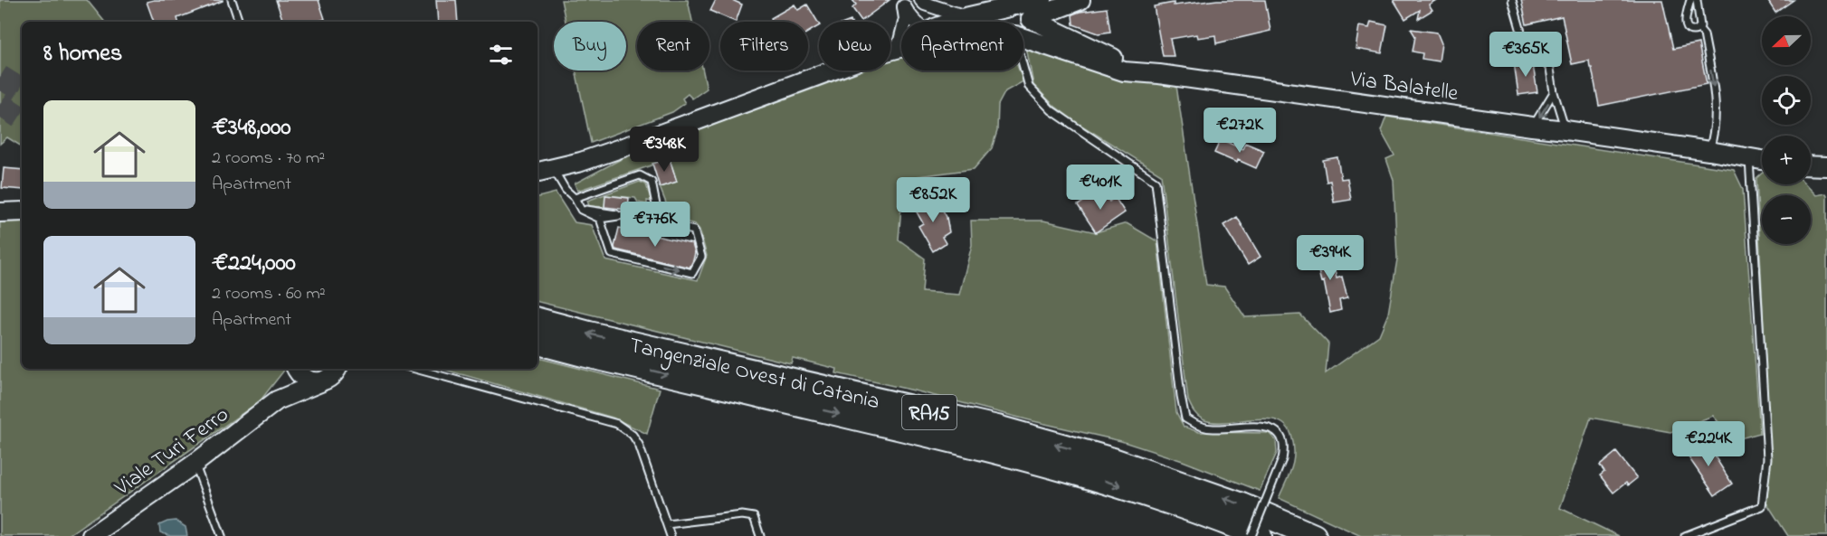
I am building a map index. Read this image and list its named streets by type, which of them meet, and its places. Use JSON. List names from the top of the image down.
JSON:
{
  "streets": {
    "highway": ["Tangenziale Ovest di Catania", "RA15"],
    "main road": ["Via Balatelle", "Viale Turi Ferro"]
  },
  "north": "left",
  "page": {
    "map_buttons": ["+", "−"],
    "chip": [
      "Buy",
      "Rent",
      "Filters",
      "New",
      "Apartment"
    ],
    "heading": "8 homes",
    "price": [
      "€365K",
      "€272K",
      "€348K",
      "€401K",
      "€852K",
      "€776K",
      "€394K",
      "€224K"
    ],
    "list": [
      {
        "name": "€348,000",
        "note": "2 rooms · 70 m² · Apartment"
      },
      {
        "name": "€224,000",
        "note": "2 rooms · 60 m² · Apartment"
      }
    ]
  }
}
